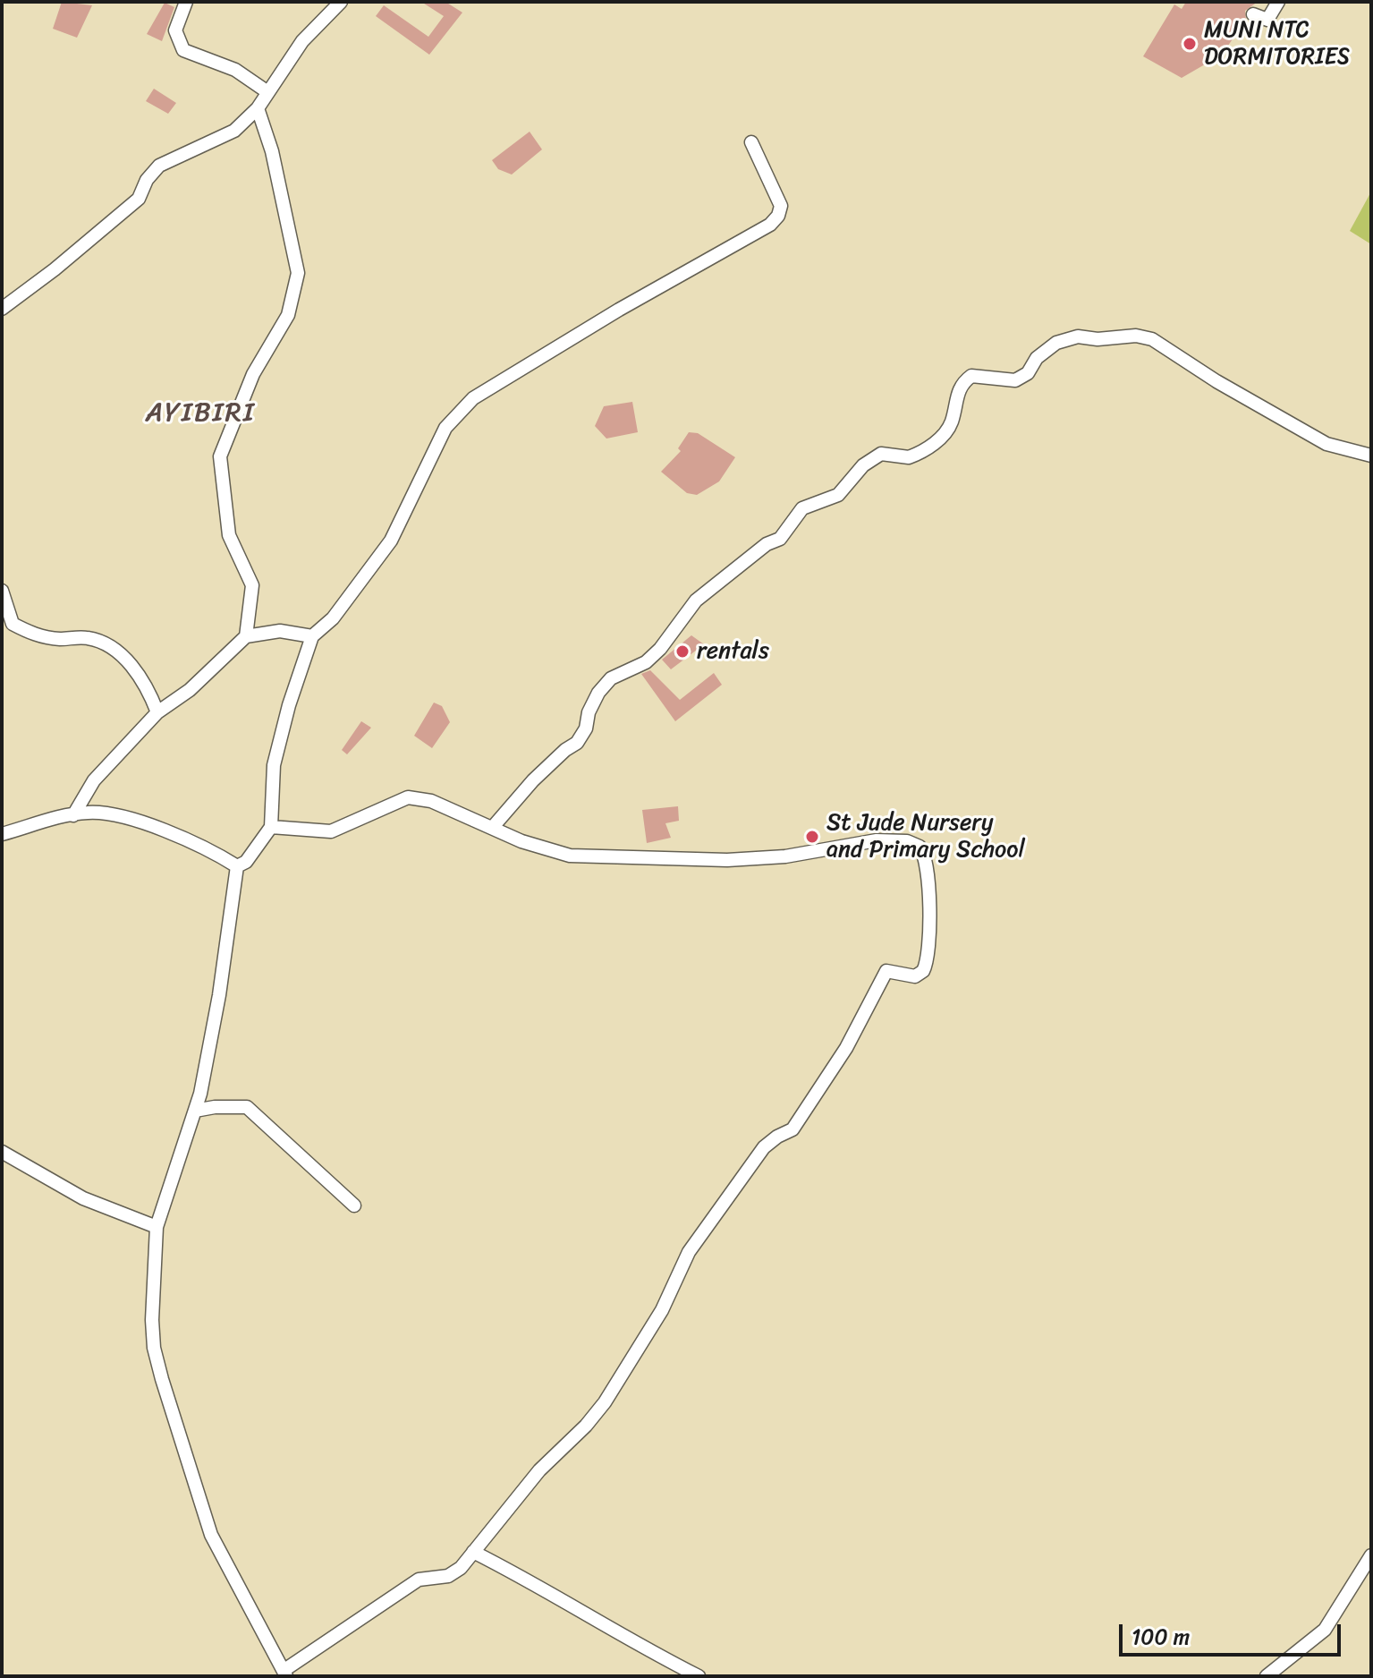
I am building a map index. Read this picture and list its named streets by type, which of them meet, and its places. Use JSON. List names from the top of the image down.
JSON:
{
  "districts": ["AYIBIRI"],
  "places": ["MUNI NTC DORMITORIES", "rentals", "St Jude Nursery and Primary School"],
  "scale_bar": "100 m"
}
